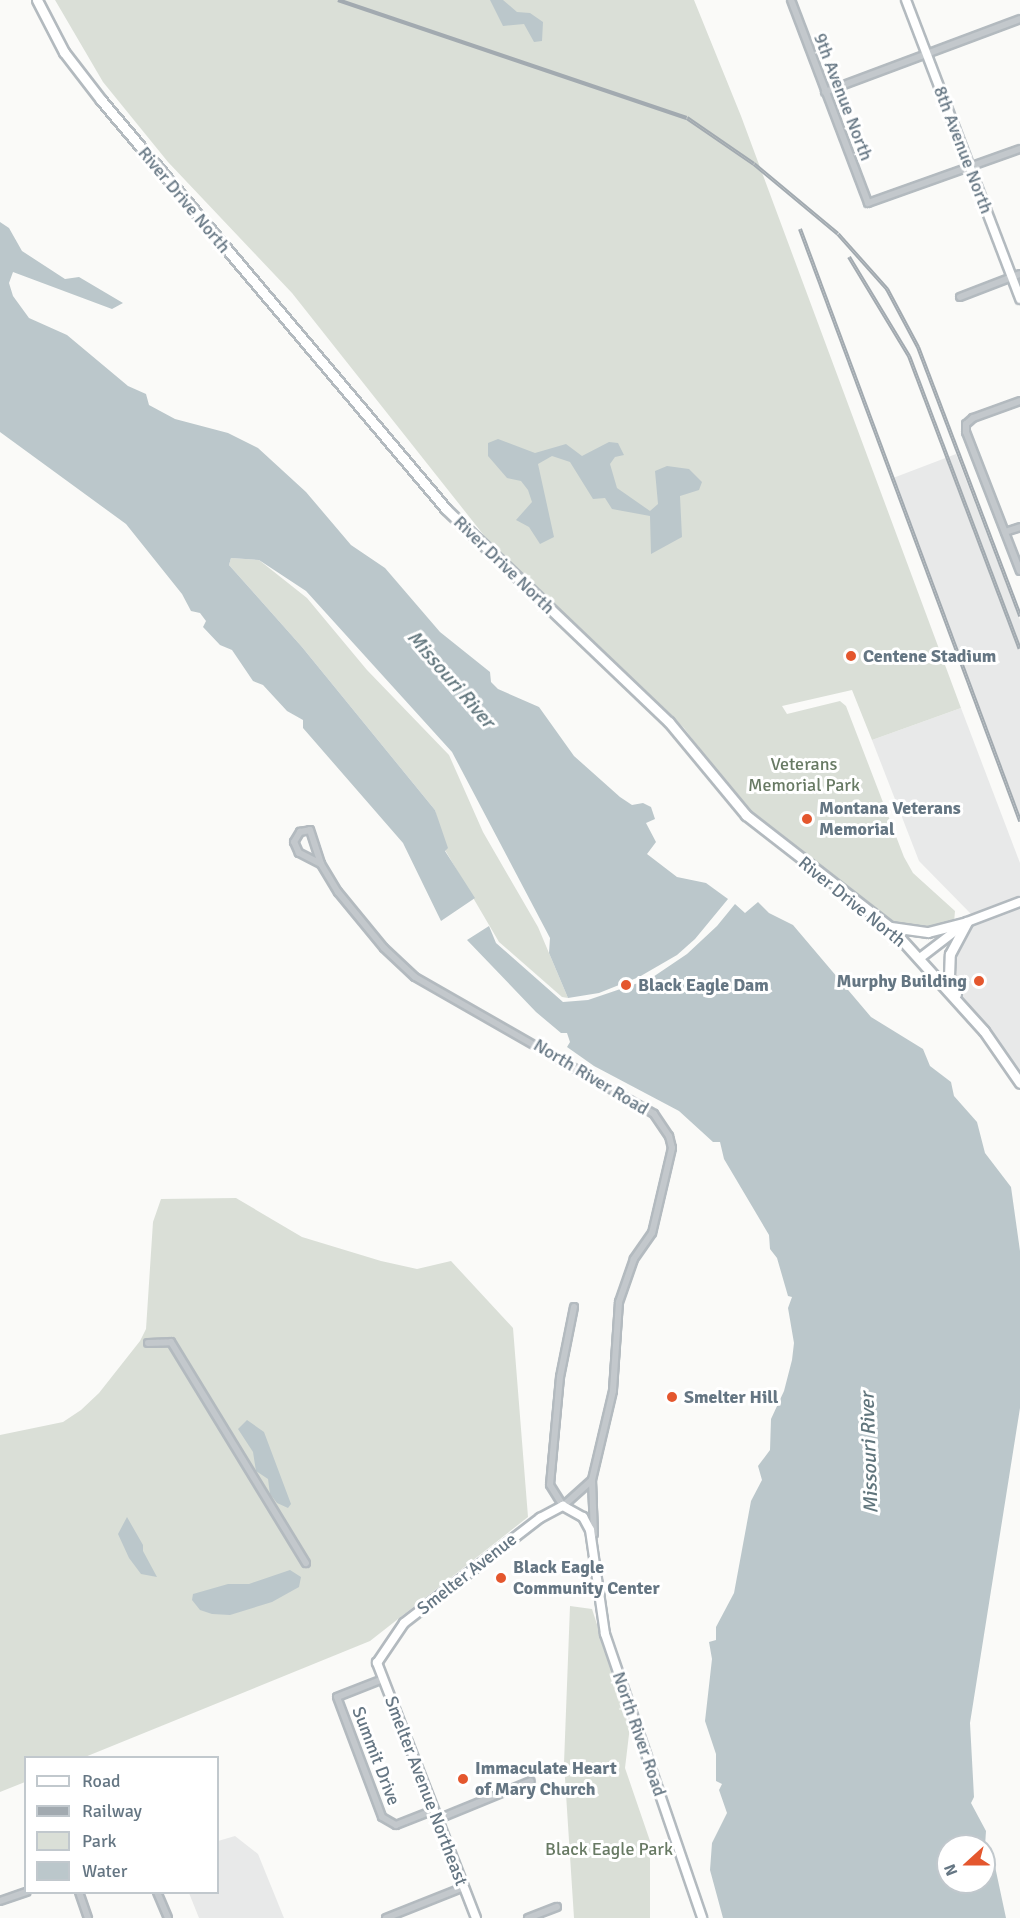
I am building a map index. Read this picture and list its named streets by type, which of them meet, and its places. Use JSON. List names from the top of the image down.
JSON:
{
  "streets": {
    "main road": ["River Drive North"],
    "street": [
      "9th Avenue North",
      "8th Avenue North",
      "North River Road",
      "Smelter Avenue",
      "Summit Drive",
      "Smelter Avenue Northeast"
    ]
  },
  "crossings": [
    ["9th Avenue North", "8th Avenue North"],
    ["North River Road", "Smelter Avenue"],
    ["Smelter Avenue", "Smelter Avenue Northeast"],
    ["Summit Drive", "Smelter Avenue Northeast"]
  ],
  "water": ["Missouri River"],
  "parks": ["Veterans Memorial Park", "Black Eagle Park"],
  "places": [
    "Centene Stadium",
    "Montana Veterans Memorial",
    "Murphy Building",
    "Black Eagle Dam",
    "Smelter Hill",
    "Black Eagle Community Center",
    "Immaculate Heart of Mary Church"
  ],
  "legend": [
    "Road",
    "Railway",
    "Park",
    "Water"
  ],
  "north": "left"
}
